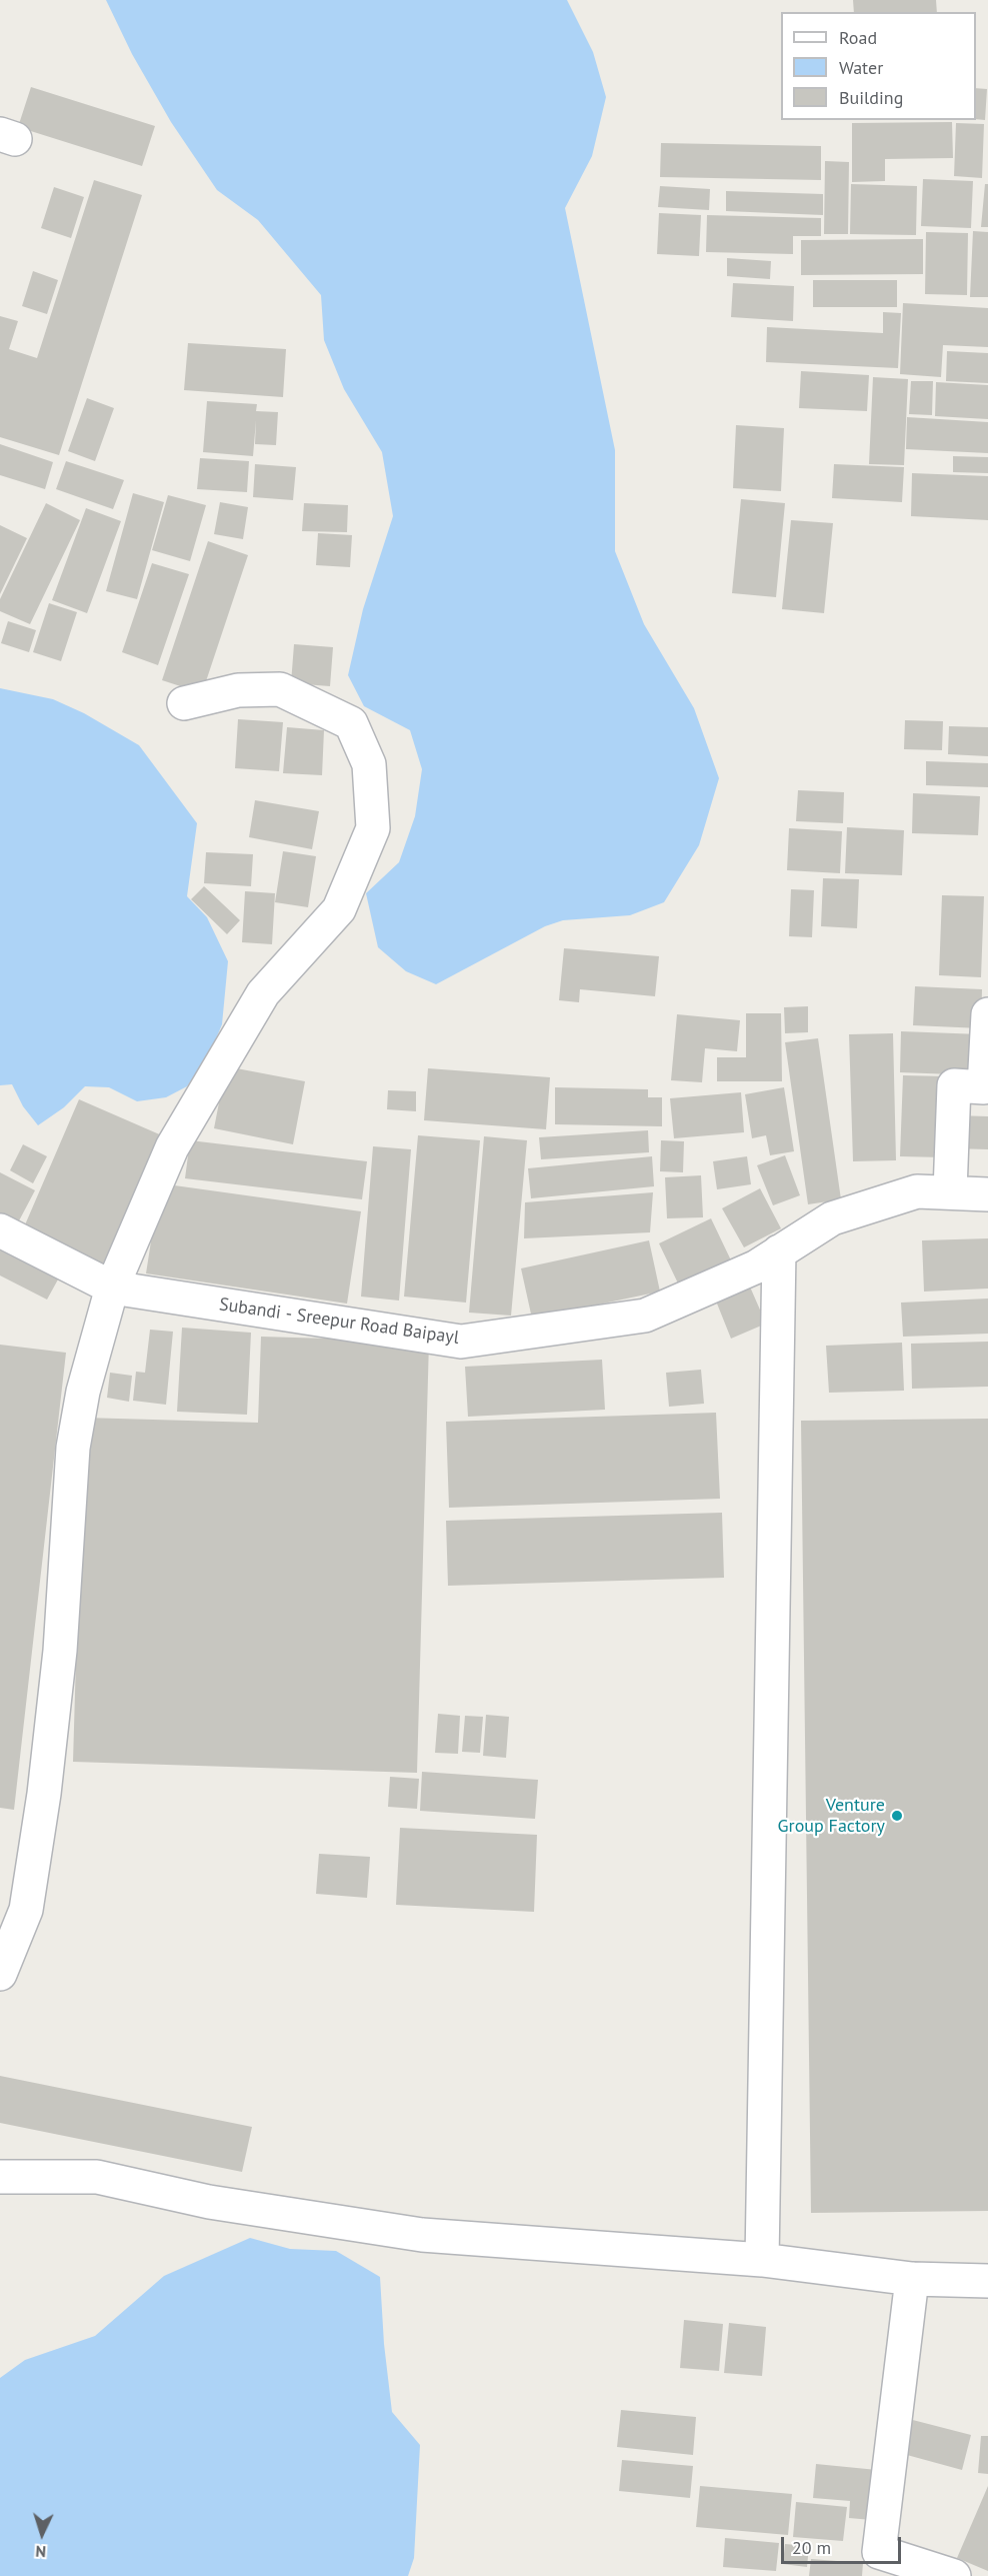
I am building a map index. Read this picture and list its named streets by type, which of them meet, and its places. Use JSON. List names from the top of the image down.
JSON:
{
  "streets": {
    "street": ["Subandi - Sreepur Road Baipayl"]
  },
  "places": ["Venture Group Factory"],
  "legend": ["Road", "Water", "Building"],
  "scale_bar": "20 m",
  "north": "bottom"
}
